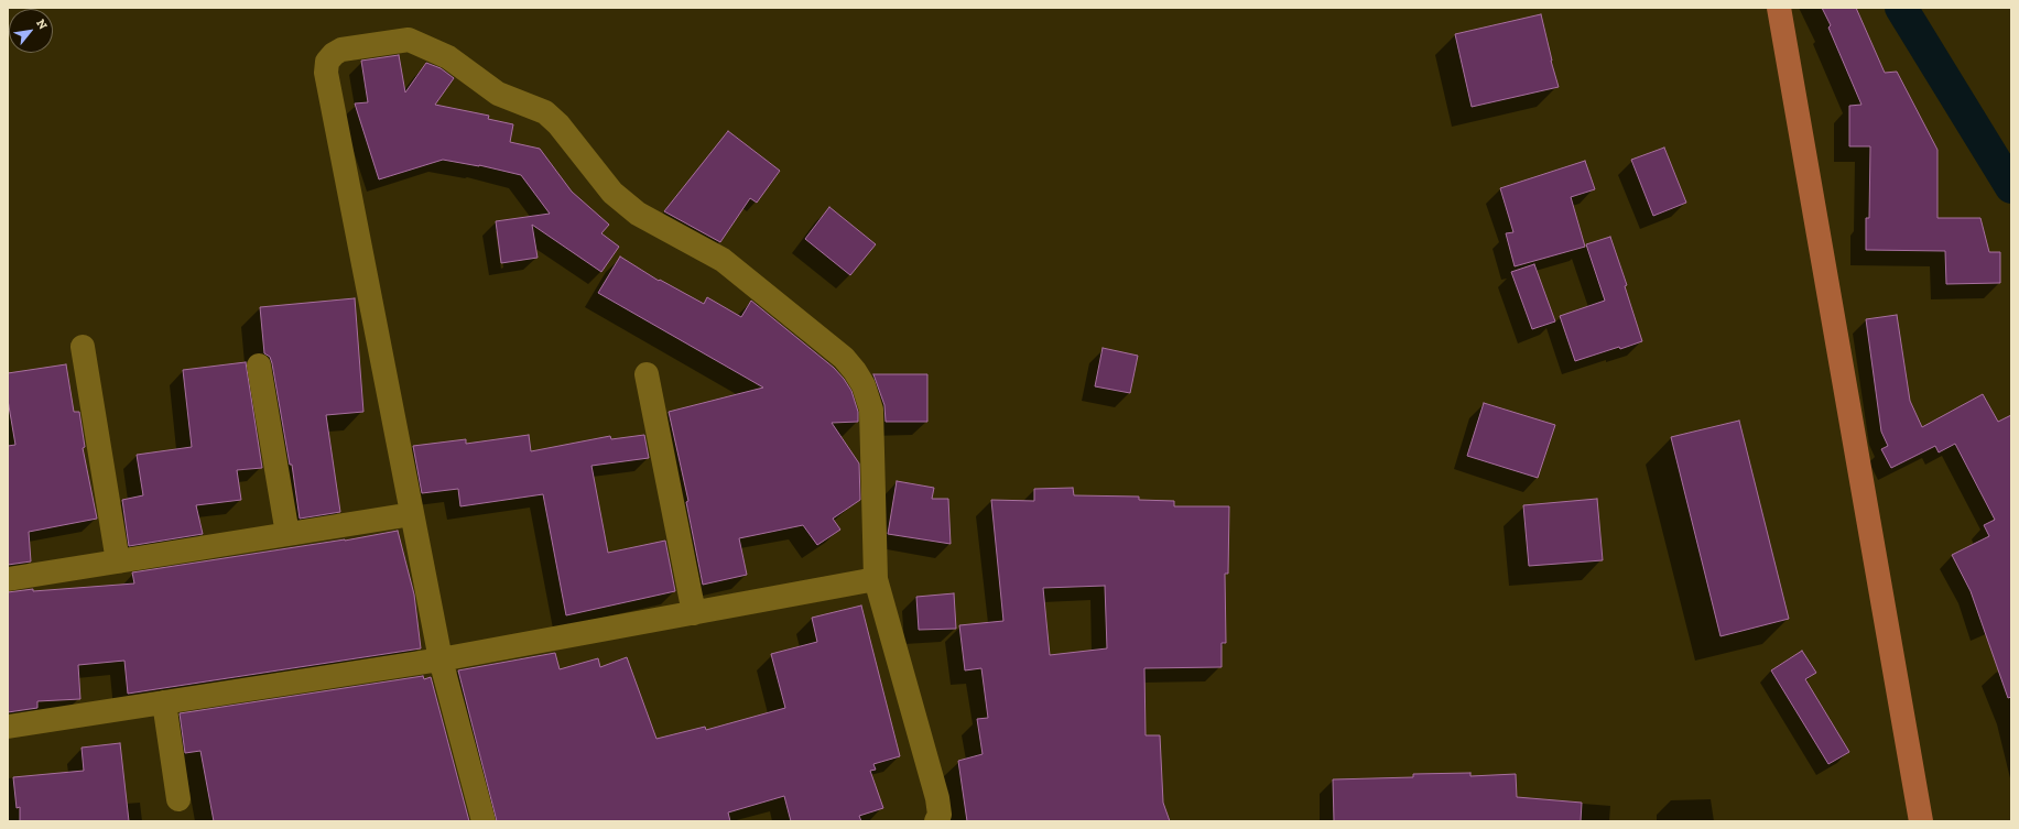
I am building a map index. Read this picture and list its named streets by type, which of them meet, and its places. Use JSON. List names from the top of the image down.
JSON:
{
  "north": "top right"
}
